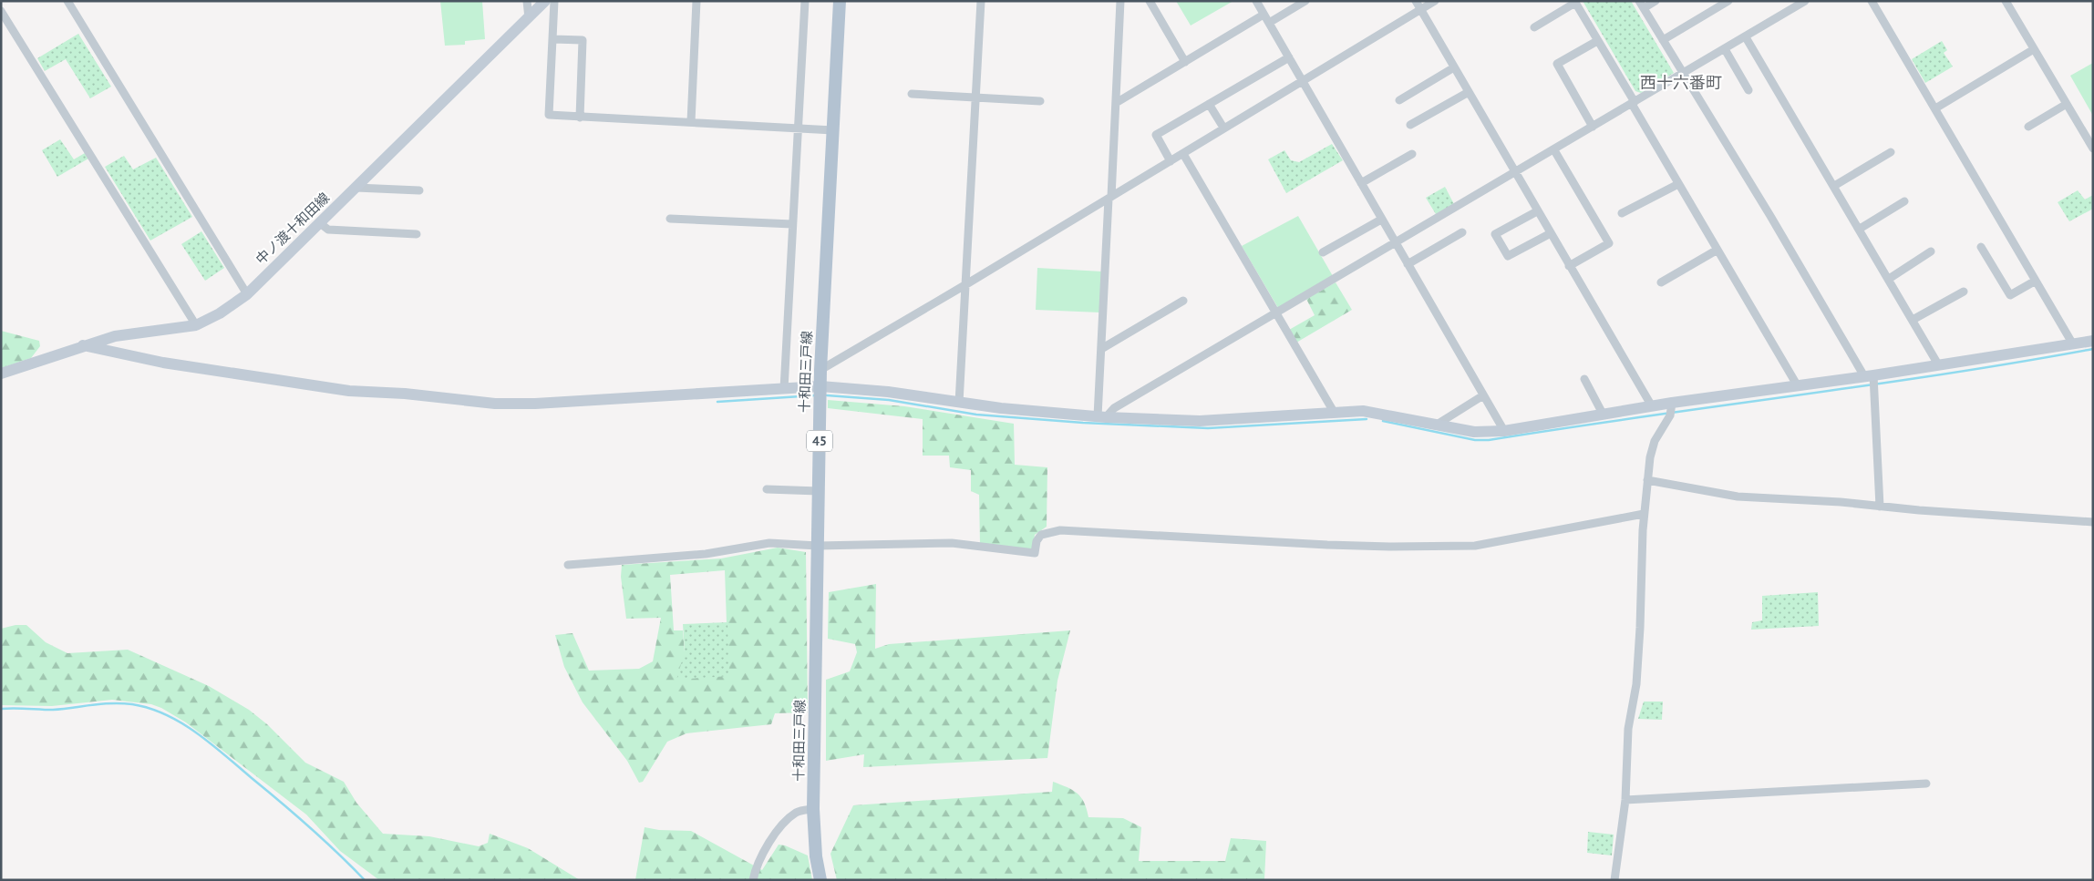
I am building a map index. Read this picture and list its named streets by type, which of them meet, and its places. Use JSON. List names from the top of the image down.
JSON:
{
  "streets": {
    "main road": ["十和田三戸線", "45"],
    "street": ["中ノ渡十和田線"]
  },
  "districts": ["西十六番町"]
}
